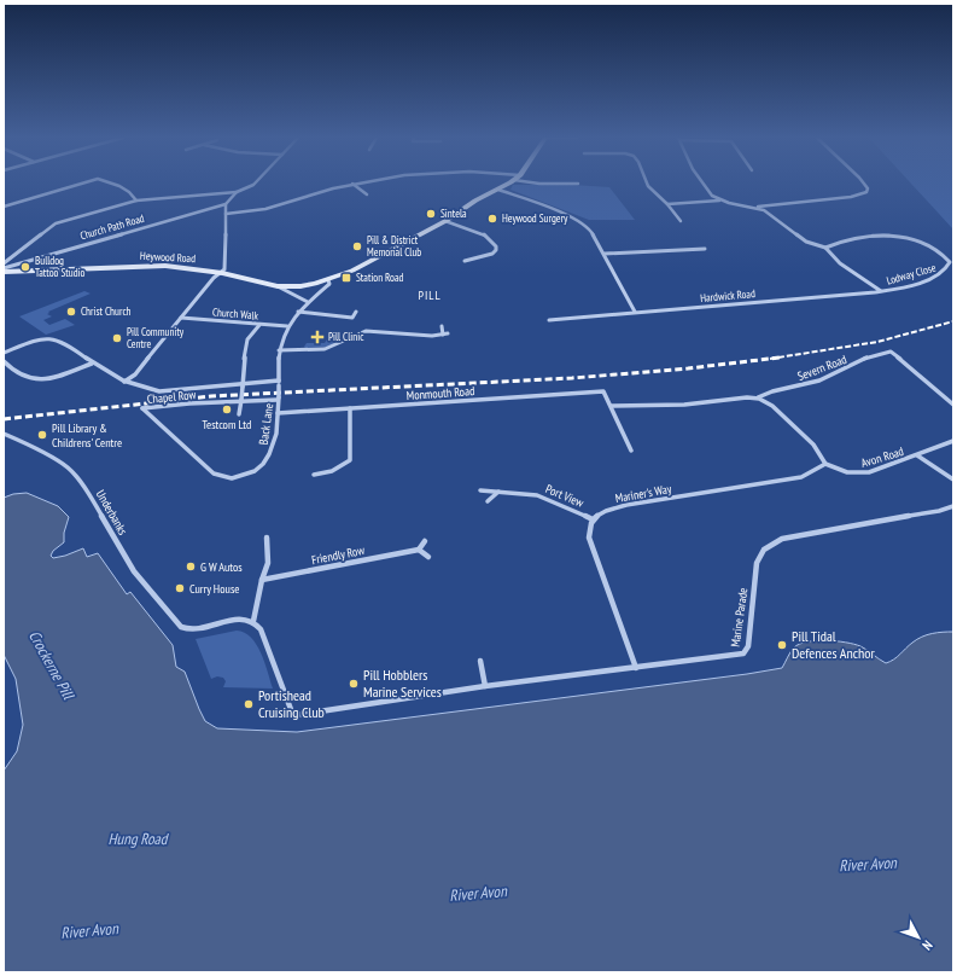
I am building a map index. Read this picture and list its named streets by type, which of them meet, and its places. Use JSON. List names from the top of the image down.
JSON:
{
  "streets": {
    "street": [
      "Church Path Road",
      "Heywood Road",
      "Lodway Close",
      "Hardwick Road",
      "Church Walk",
      "Severn Road",
      "Monmouth Road",
      "Chapel Row",
      "Back Lane",
      "Avon Road",
      "Mariner's Way",
      "Port View",
      "Underbanks",
      "Friendly Row",
      "Marine Parade"
    ]
  },
  "crossings": [
    ["Lodway Close", "Hardwick Road"],
    ["Monmouth Road", "Back Lane"],
    ["Chapel Row", "Back Lane"],
    ["Avon Road", "Mariner's Way"],
    ["Mariner's Way", "Port View"],
    ["Underbanks", "Marine Parade"]
  ],
  "districts": ["PILL"],
  "water": ["Crockerne Pill", "Hung Road", "River Avon"],
  "places": {
    "other": [
      "Sintela",
      "Heywood Surgery",
      "Pill & District Memorial Club",
      "Bulldog Tattoo Studio",
      "Christ Church",
      "Pill Community Centre",
      "Testcom Ltd",
      "Pill Library & Childrens' Centre",
      "G W Autos",
      "Curry House",
      "Pill Tidal Defences Anchor",
      "Pill Hobblers Marine Services",
      "Portishead Cruising Club"
    ],
    "transit": ["Station Road"],
    "health": ["Pill Clinic"]
  },
  "north": "bottom right"
}
